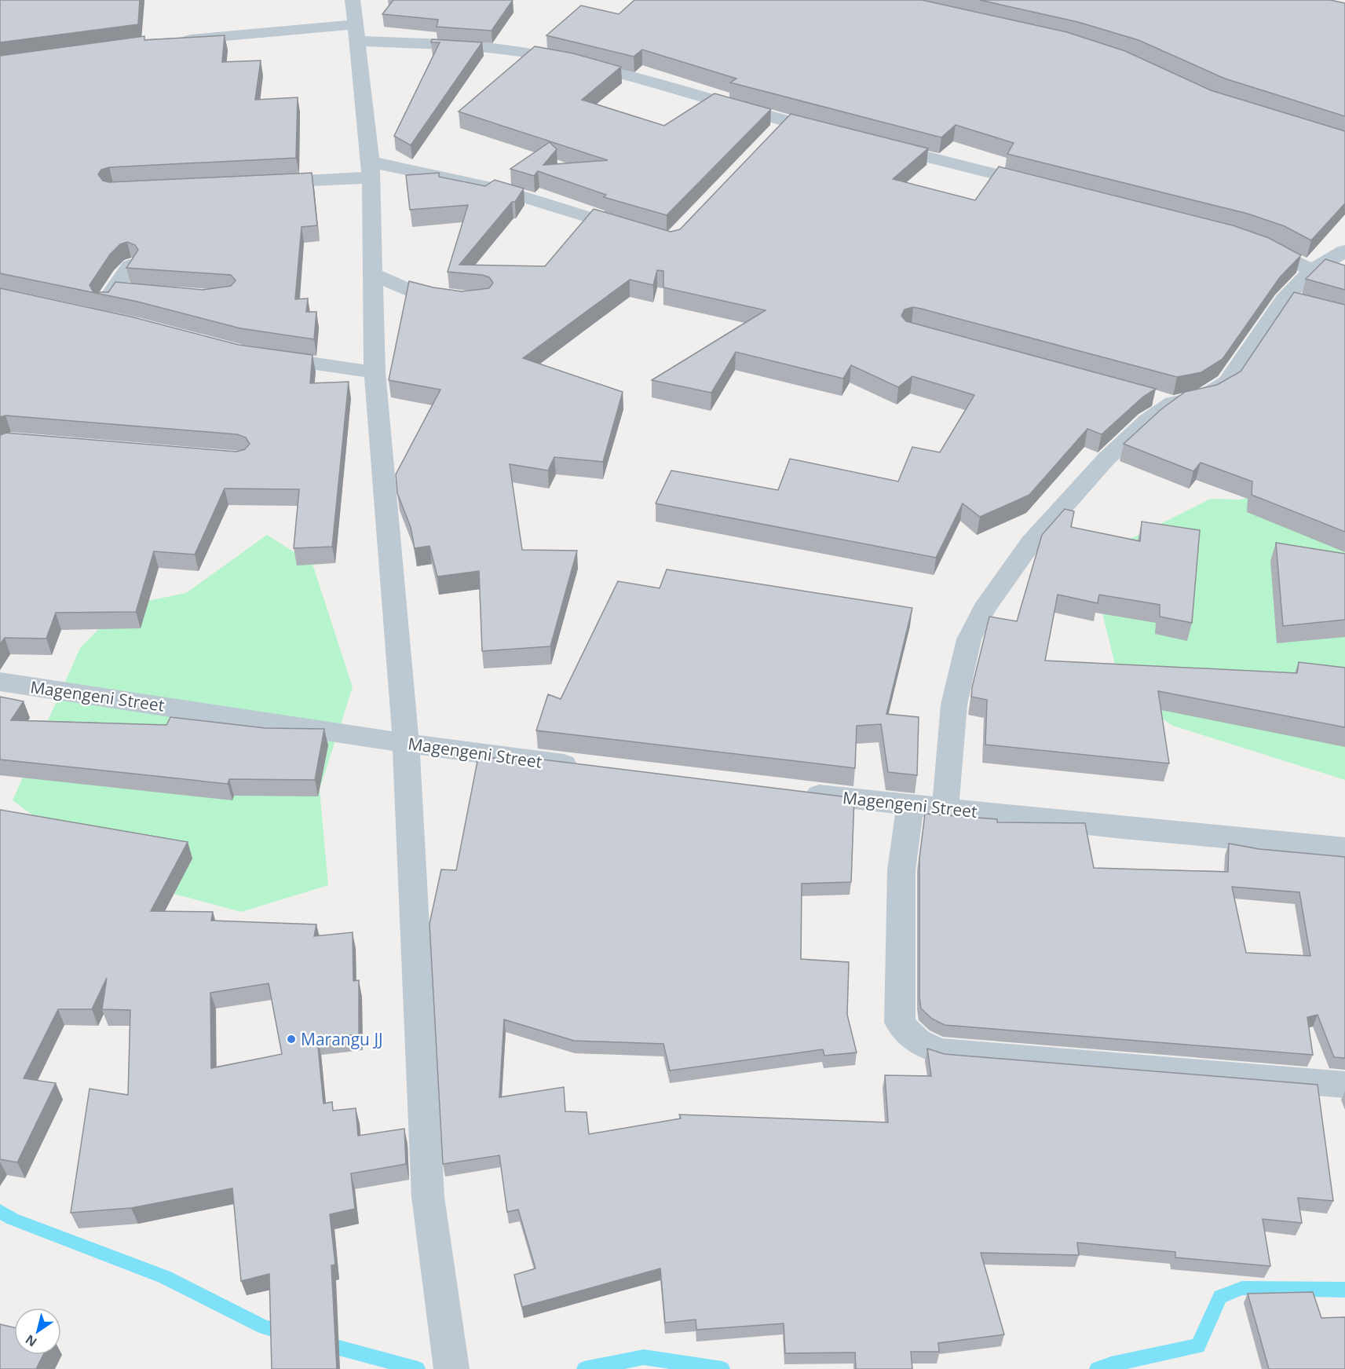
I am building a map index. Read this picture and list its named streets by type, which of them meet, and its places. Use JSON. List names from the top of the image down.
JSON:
{
  "streets": {
    "street": ["Magengeni Street"]
  },
  "places": ["Marangu JJ"],
  "north": "bottom left"
}
